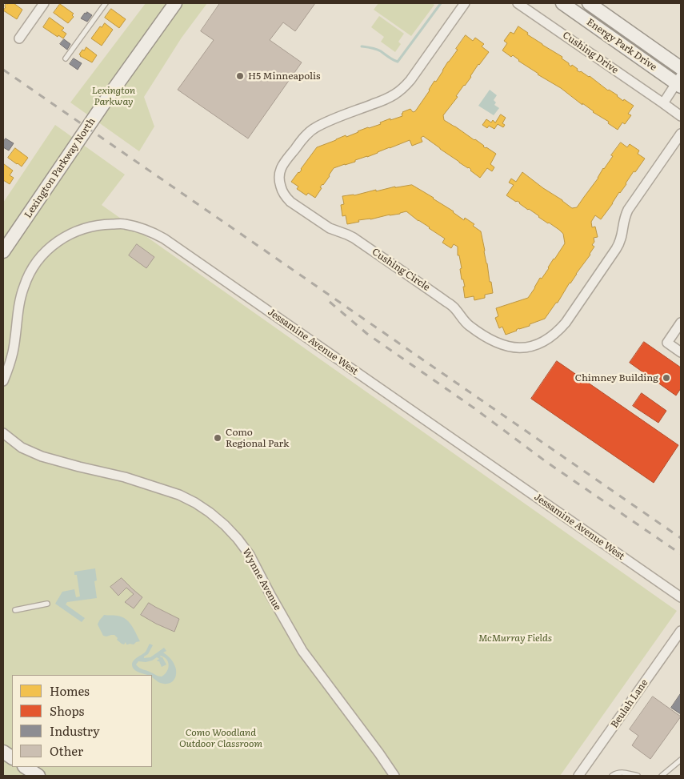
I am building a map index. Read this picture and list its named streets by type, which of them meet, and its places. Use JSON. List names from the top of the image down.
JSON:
{
  "streets": {
    "main road": ["Energy Park Drive", "Lexington Parkway North"],
    "street": [
      "Cushing Drive",
      "Cushing Circle",
      "Jessamine Avenue West",
      "Wynne Avenue",
      "Beulah Lane"
    ]
  },
  "parks": ["Lexington Parkway", "McMurray Fields", "Como Woodland Outdoor Classroom"],
  "places": ["H5 Minneapolis", "Chimney Building", "Como Regional Park"],
  "legend": [
    "Homes",
    "Shops",
    "Industry",
    "Other"
  ]
}
